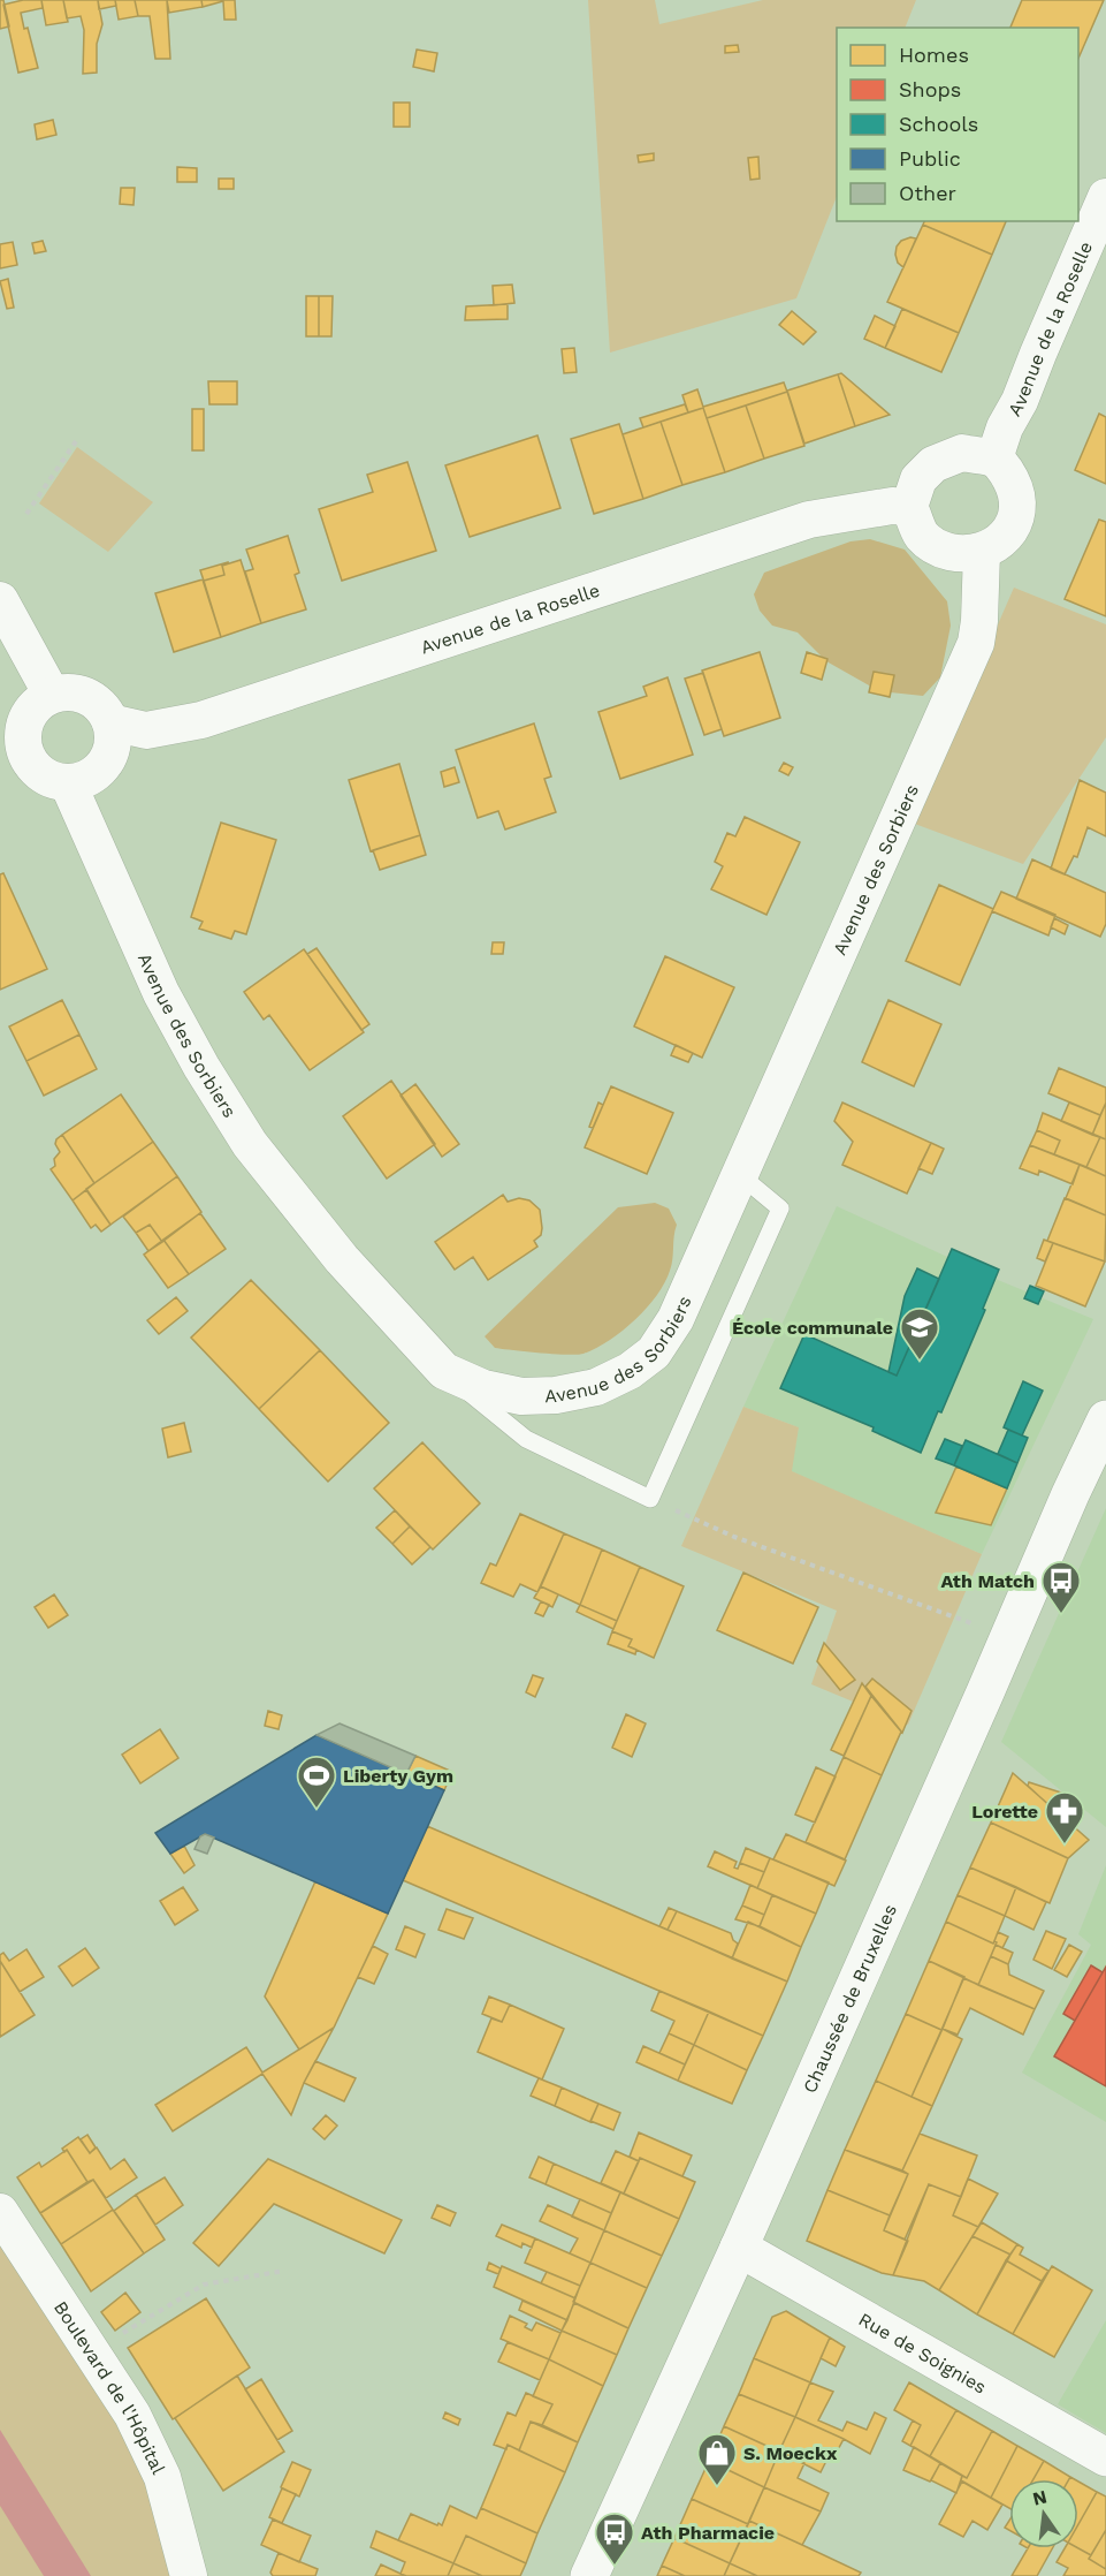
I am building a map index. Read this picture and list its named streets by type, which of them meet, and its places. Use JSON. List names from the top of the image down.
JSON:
{
  "streets": {
    "street": [
      "Avenue de la Roselle",
      "Avenue des Sorbiers",
      "Chaussée de Bruxelles",
      "Rue de Soignies",
      "Boulevard de l'Hôpital"
    ]
  },
  "crossings": [
    ["Avenue de la Roselle", "Avenue des Sorbiers"],
    ["Chaussée de Bruxelles", "Rue de Soignies"]
  ],
  "places": {
    "school or university": ["École communale"],
    "bus stop": ["Ath Match", "Ath Pharmacie"],
    "sports": ["Liberty Gym"],
    "pharmacy": ["Lorette"],
    "shop": ["S. Moeckx"]
  },
  "legend": [
    "Homes",
    "Shops",
    "Schools",
    "Public",
    "Other"
  ],
  "north": "top"
}
